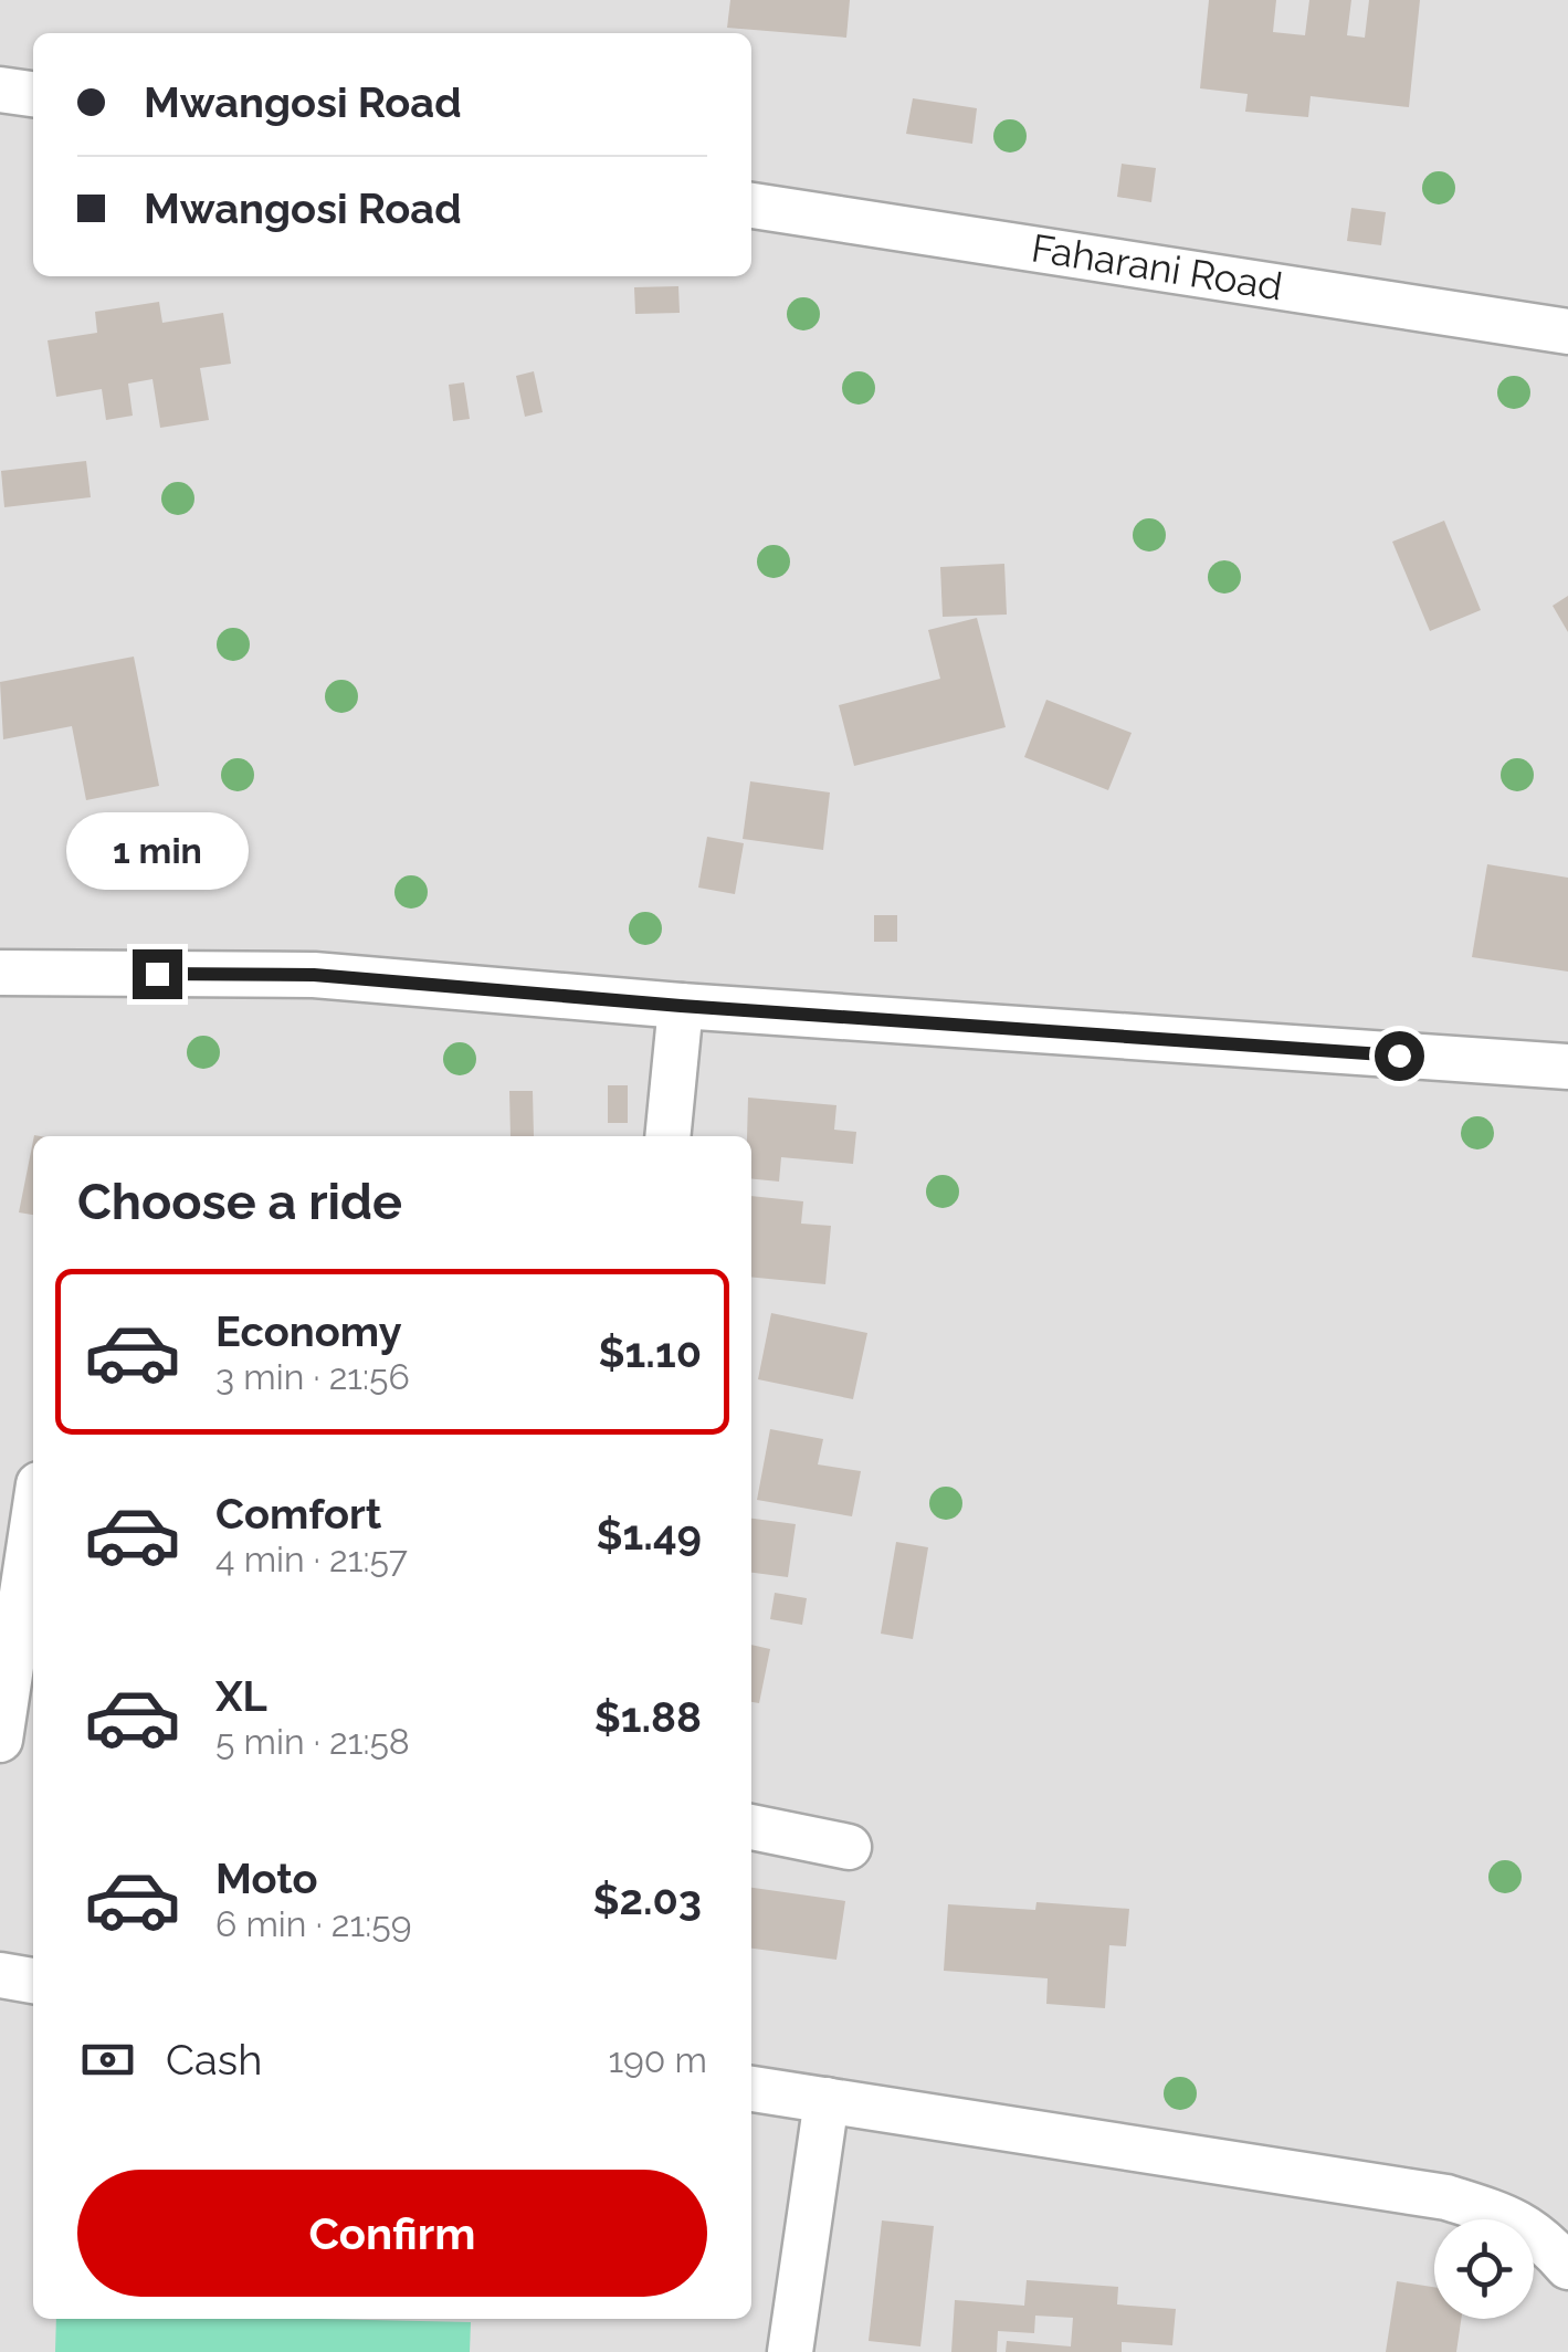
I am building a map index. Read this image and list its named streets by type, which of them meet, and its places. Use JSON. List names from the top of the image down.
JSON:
{
  "streets": {
    "street": ["Faharani Road"]
  },
  "page": {
    "banner": ["Mwangosi Road", "Mwangosi Road"],
    "bubble": "1 min",
    "heading": "Choose a ride",
    "list": [
      {
        "name": "Economy",
        "note": "3 min · 21:56",
        "value": "$1.10"
      },
      {
        "name": "Comfort",
        "note": "4 min · 21:57",
        "value": "$1.49"
      },
      {
        "name": "XL",
        "note": "5 min · 21:58",
        "value": "$1.88"
      },
      {
        "name": "Moto",
        "note": "6 min · 21:59",
        "value": "$2.03"
      }
    ],
    "pay": ["Cash", "190 m"],
    "buttons": "Confirm"
  }
}
